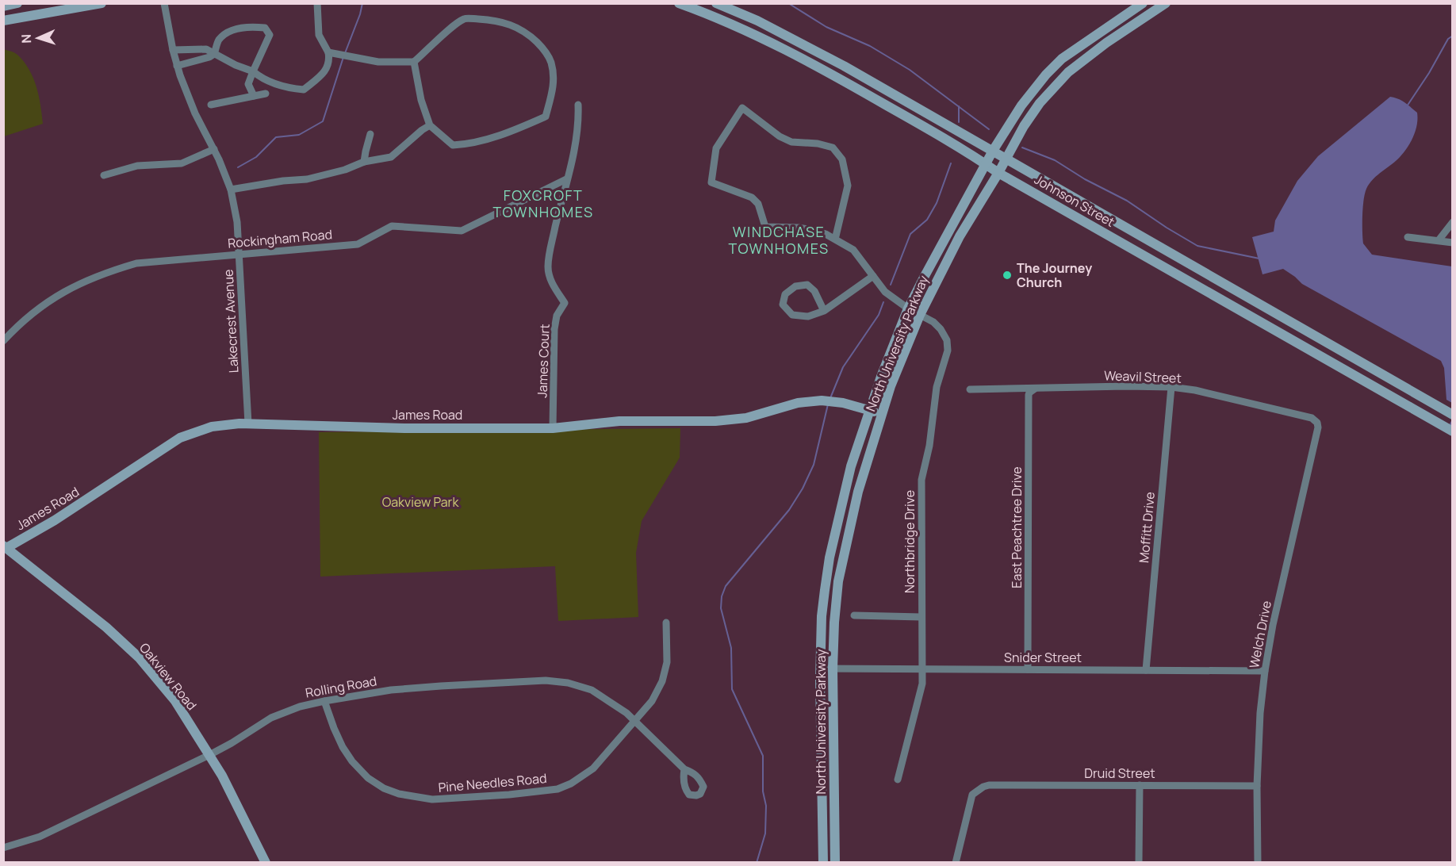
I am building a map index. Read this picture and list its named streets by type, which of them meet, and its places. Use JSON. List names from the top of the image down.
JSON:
{
  "streets": {
    "main road": [
      "Johnson Street",
      "North University Parkway",
      "James Road",
      "Oakview Road"
    ],
    "street": [
      "Rockingham Road",
      "Lakecrest Avenue",
      "James Court",
      "Weavil Street",
      "East Peachtree Drive",
      "Moffitt Drive",
      "Northbridge Drive",
      "Welch Drive",
      "Snider Street",
      "Rolling Road",
      "Druid Street",
      "Pine Needles Road"
    ]
  },
  "crossings": [
    ["Johnson Street", "North University Parkway"],
    ["Rockingham Road", "Lakecrest Avenue"],
    ["Rockingham Road", "James Court"],
    ["Lakecrest Avenue", "James Road"],
    ["North University Parkway", "James Road"],
    ["North University Parkway", "Northbridge Drive"],
    ["North University Parkway", "Snider Street"],
    ["James Court", "James Road"],
    ["Weavil Street", "East Peachtree Drive"],
    ["Weavil Street", "Moffitt Drive"],
    ["Weavil Street", "Welch Drive"],
    ["James Road", "Oakview Road"],
    ["East Peachtree Drive", "Snider Street"],
    ["Moffitt Drive", "Snider Street"],
    ["Northbridge Drive", "Snider Street"],
    ["Welch Drive", "Snider Street"],
    ["Welch Drive", "Druid Street"],
    ["Oakview Road", "Rolling Road"],
    ["Rolling Road", "Pine Needles Road"]
  ],
  "districts": ["FOXCROFT TOWNHOMES", "WINDCHASE TOWNHOMES"],
  "parks": ["Oakview Park"],
  "places": ["The Journey Church"],
  "north": "left"
}
